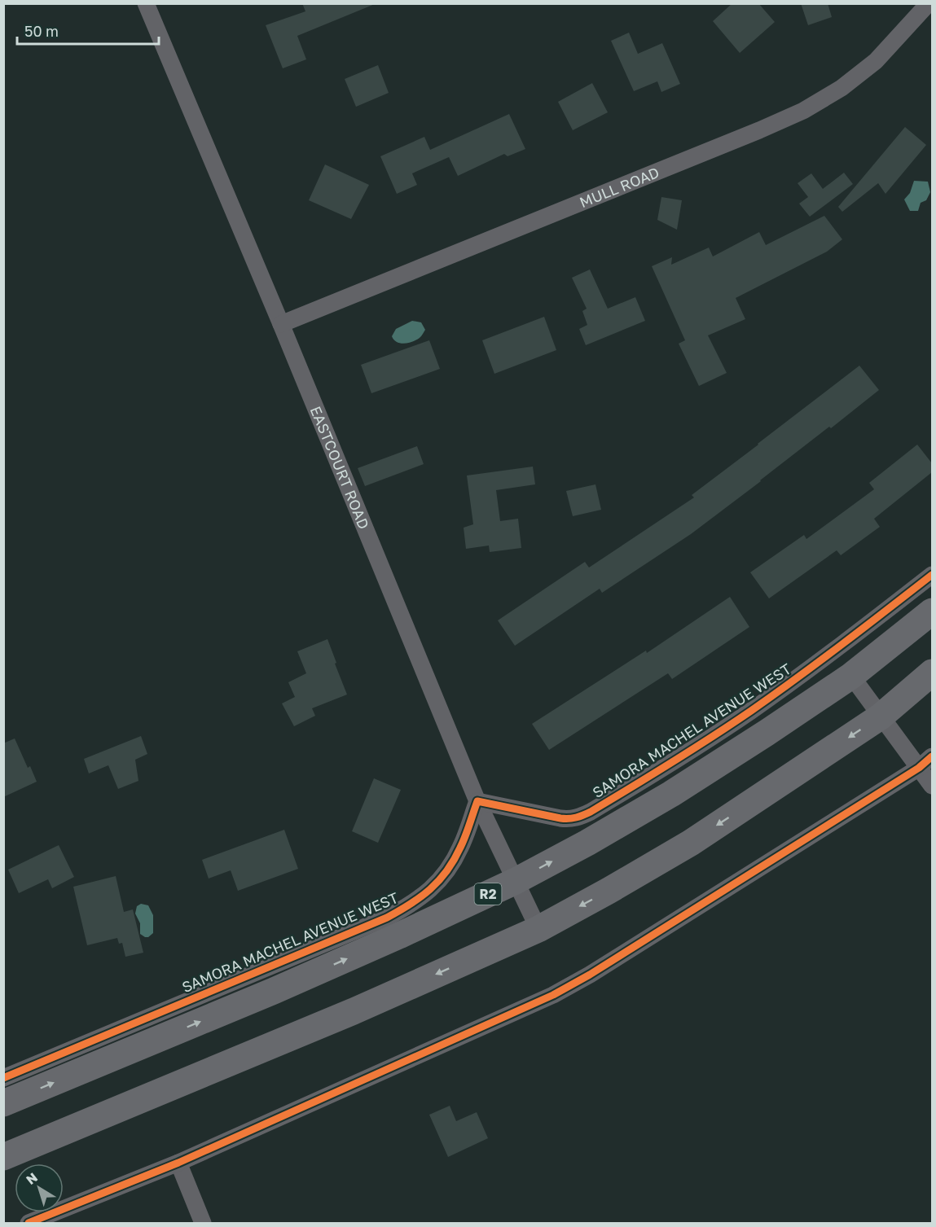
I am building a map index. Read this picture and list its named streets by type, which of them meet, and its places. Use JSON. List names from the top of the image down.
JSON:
{
  "streets": {
    "highway": ["R2"],
    "street": ["MULL ROAD", "EASTCOURT ROAD", "SAMORA MACHEL AVENUE WEST"]
  },
  "crossings": [
    ["MULL ROAD", "EASTCOURT ROAD"],
    ["EASTCOURT ROAD", "SAMORA MACHEL AVENUE WEST"],
    ["EASTCOURT ROAD", "R2"]
  ],
  "scale_bar": "50 m",
  "north": "top left"
}
